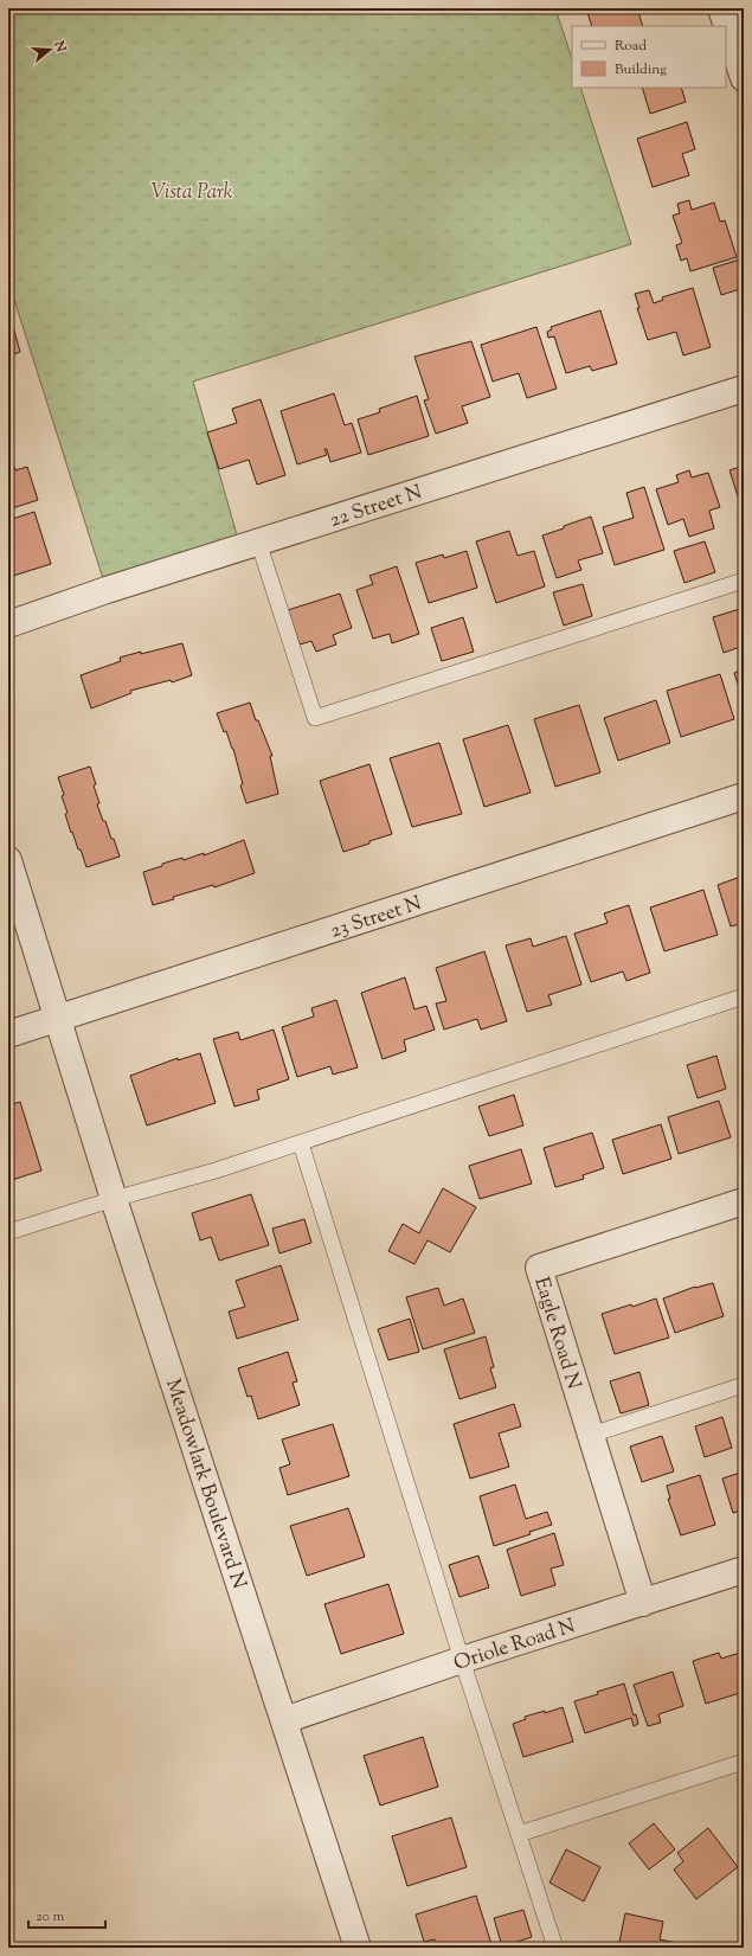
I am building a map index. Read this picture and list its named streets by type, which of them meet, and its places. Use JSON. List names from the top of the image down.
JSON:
{
  "streets": {
    "street": [
      "22 Street N",
      "23 Street N",
      "Eagle Road N",
      "Meadowlark Boulevard N",
      "Oriole Road N"
    ]
  },
  "crossings": [
    ["23 Street N", "Meadowlark Boulevard N"],
    ["Eagle Road N", "Oriole Road N"],
    ["Meadowlark Boulevard N", "Oriole Road N"]
  ],
  "parks": ["Vista Park"],
  "legend": ["Road", "Building"],
  "scale_bar": "20 m",
  "north": "right"
}
